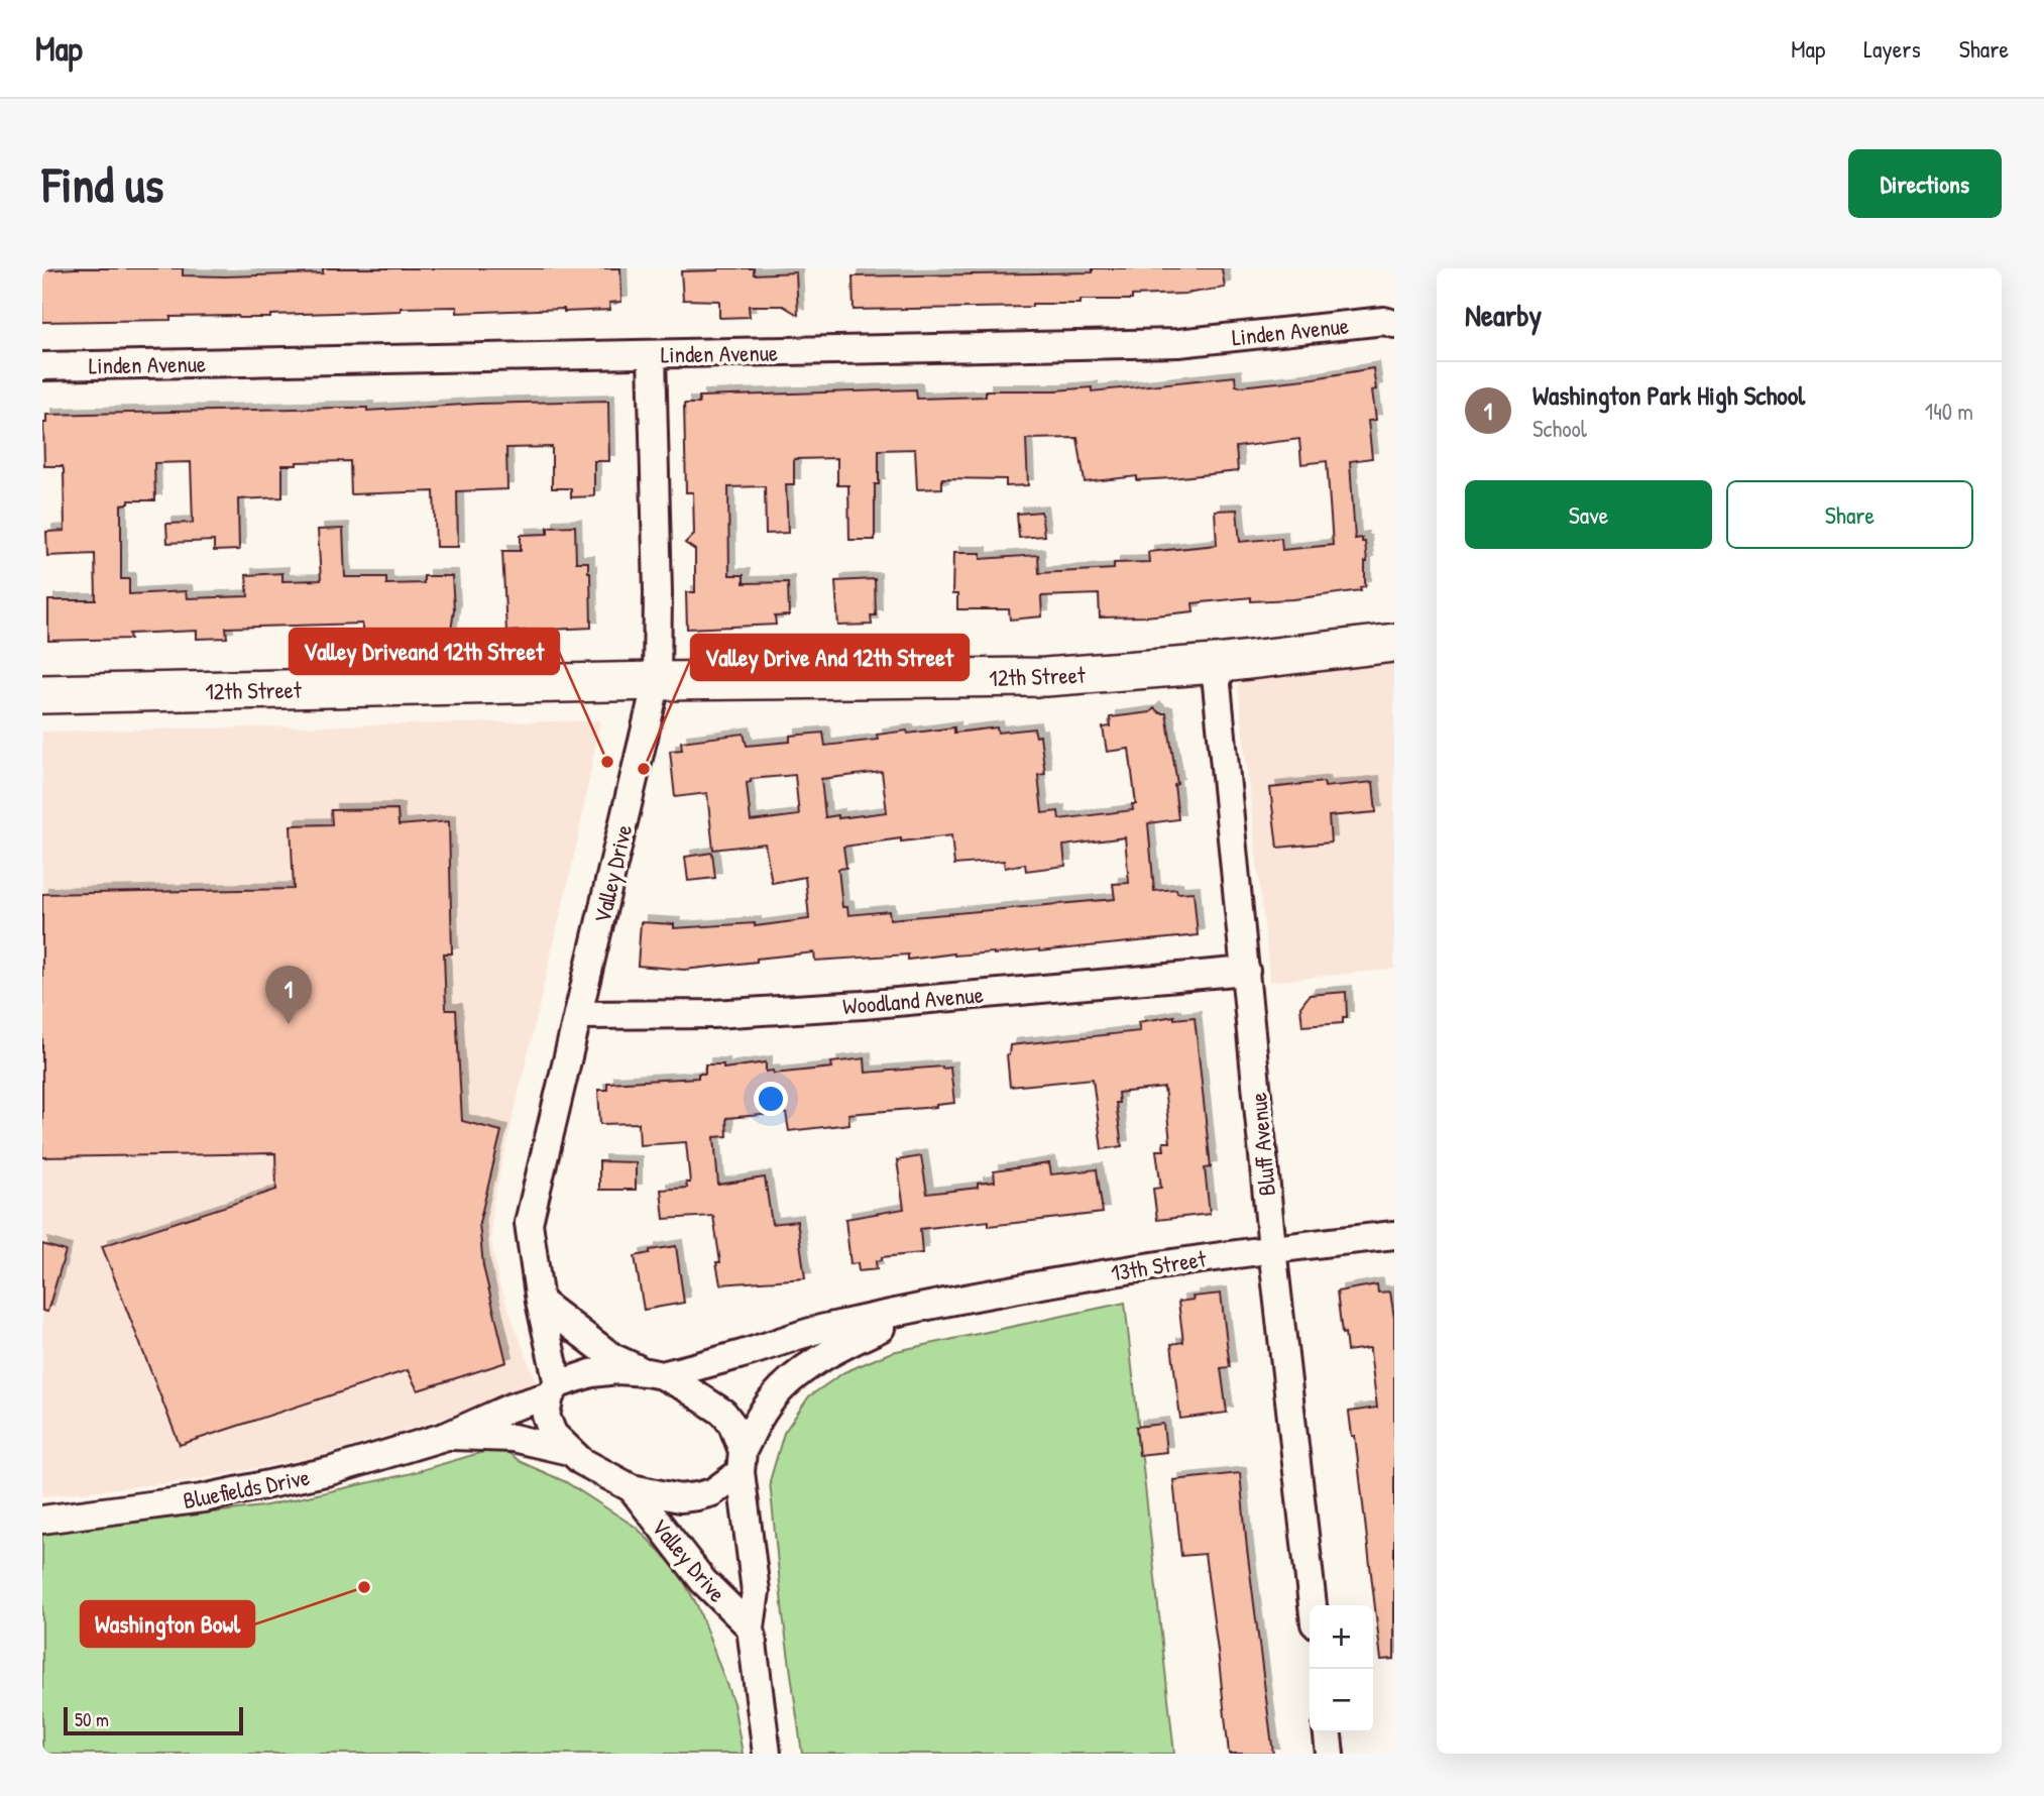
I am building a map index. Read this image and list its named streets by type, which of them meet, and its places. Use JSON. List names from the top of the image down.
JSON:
{
  "streets": {
    "street": [
      "Linden Avenue",
      "12th Street",
      "Valley Drive",
      "Woodland Avenue",
      "Bluff Avenue",
      "13th Street",
      "Bluefields Drive"
    ]
  },
  "crossings": [
    ["Linden Avenue", "Valley Drive"],
    ["12th Street", "Valley Drive"],
    ["12th Street", "Bluff Avenue"],
    ["Valley Drive", "Woodland Avenue"],
    ["Valley Drive", "13th Street"],
    ["Valley Drive", "Bluefields Drive"],
    ["Woodland Avenue", "Bluff Avenue"],
    ["Bluff Avenue", "13th Street"],
    ["13th Street", "Bluefields Drive"]
  ],
  "places": ["Valley Driveand 12th Street", "Valley Drive And 12th Street", "Washington Bowl"],
  "scale_bar": "50 m",
  "page": {
    "header": "Map",
    "nav": ["Map", "Layers", "Share"],
    "buttons": [
      "Directions",
      ["Save", "Share"]
    ],
    "title": "Find us",
    "heading": "Nearby",
    "list": [
      {
        "mark": "1",
        "name": "Washington Park High School",
        "note": "School",
        "value": "140 m"
      }
    ],
    "pins": "1",
    "map_buttons": ["+", "−"],
    "scale": "50 m"
  }
}
